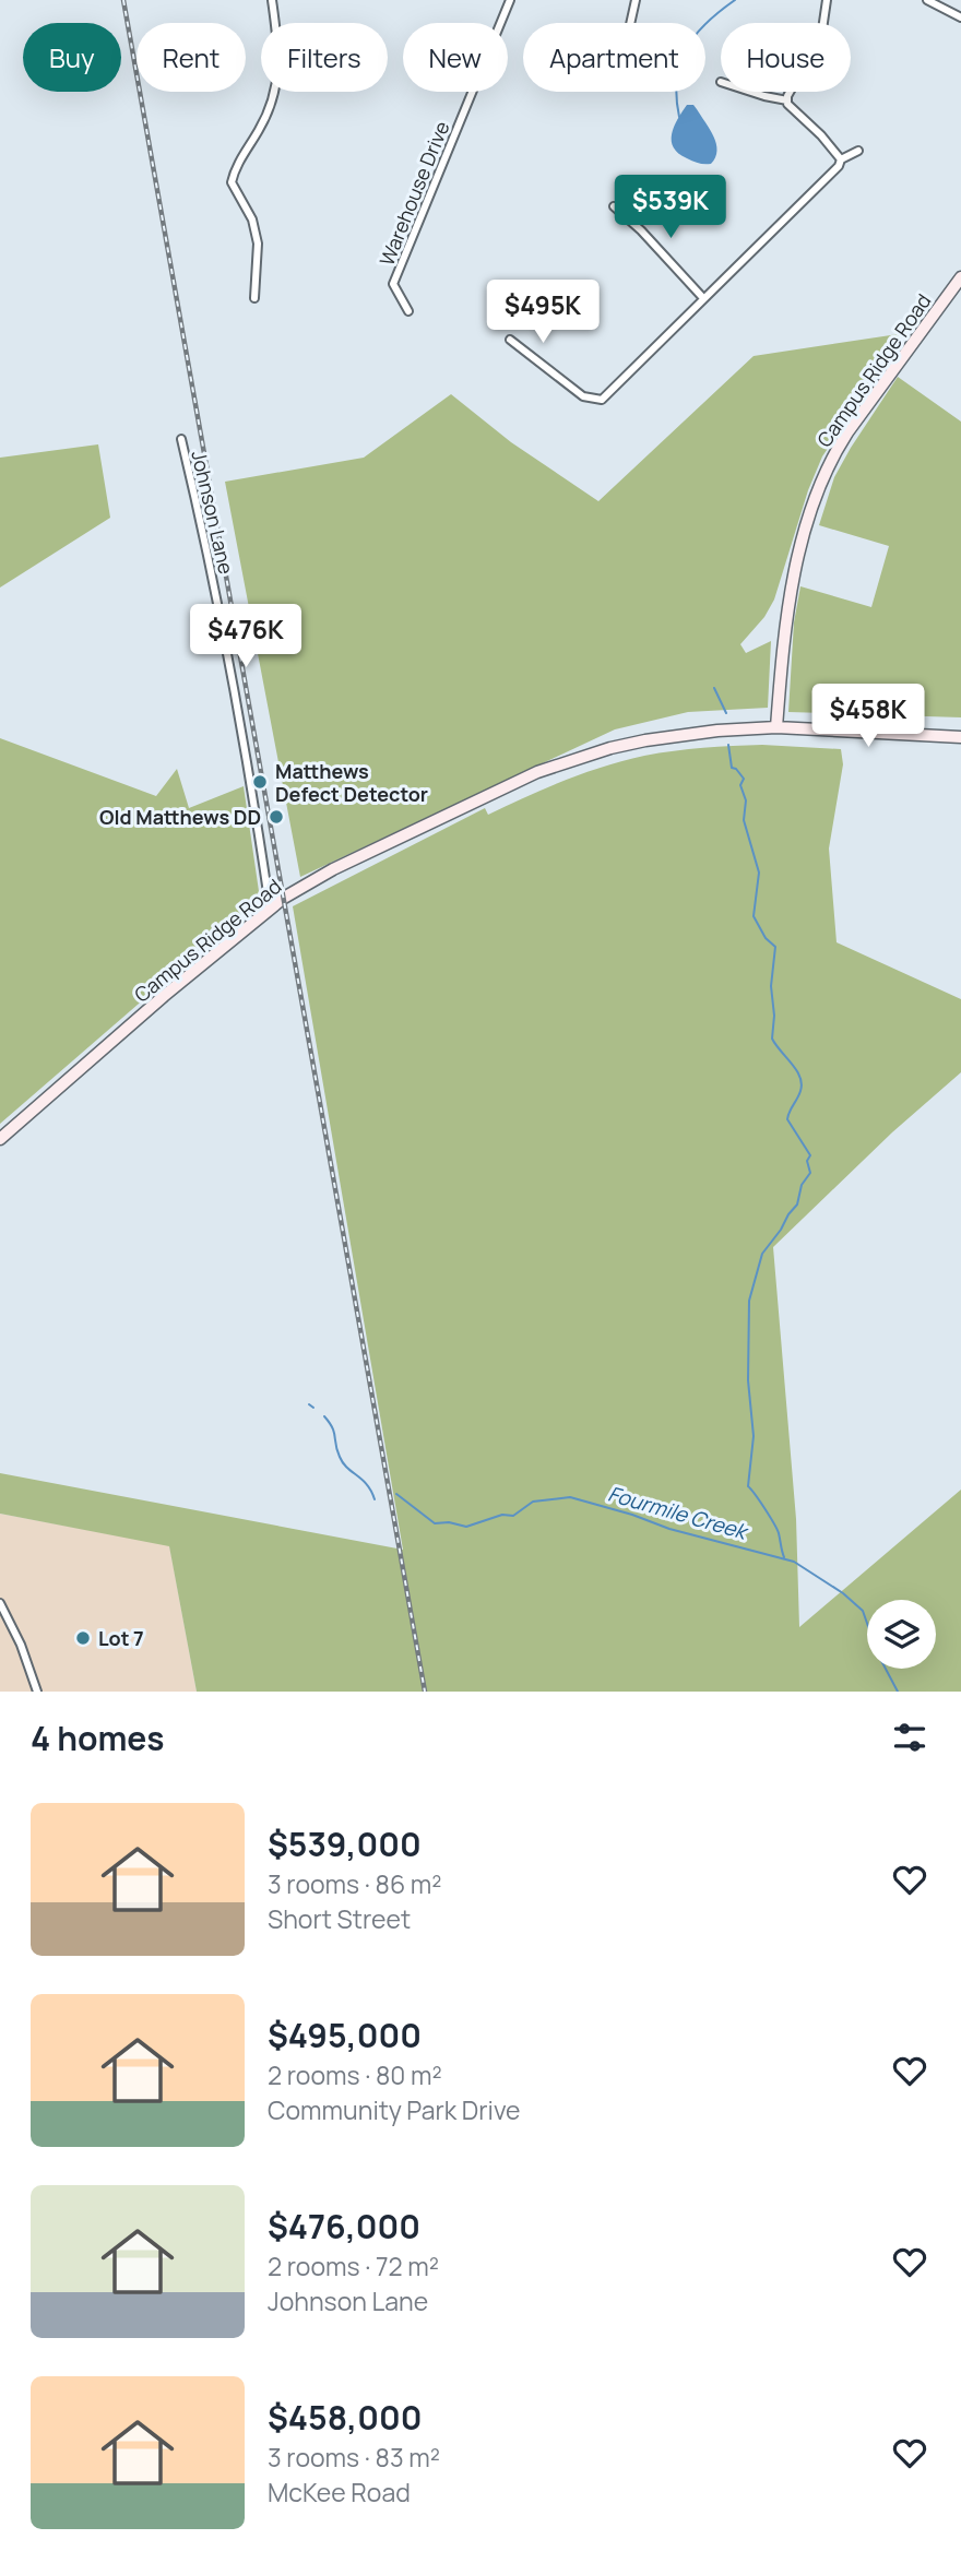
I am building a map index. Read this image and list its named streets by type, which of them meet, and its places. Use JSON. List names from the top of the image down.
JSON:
{
  "streets": {
    "street": ["Warehouse Drive", "Campus Ridge Road", "Johnson Lane"]
  },
  "crossings": [
    ["Campus Ridge Road", "Johnson Lane"]
  ],
  "water": ["Fourmile Creek"],
  "places": ["Matthews Defect Detector", "Old Matthews DD", "Lot 7"],
  "page": {
    "chip": [
      "Buy",
      "Rent",
      "Filters",
      "New",
      "Apartment",
      "House"
    ],
    "price": [
      "$539K",
      "$495K",
      "$476K",
      "$458K"
    ],
    "heading": "4 homes",
    "list": [
      {
        "name": "$539,000",
        "note": "3 rooms · 86 m² · Short Street"
      },
      {
        "name": "$495,000",
        "note": "2 rooms · 80 m² · Community Park Drive"
      },
      {
        "name": "$476,000",
        "note": "2 rooms · 72 m² · Johnson Lane"
      },
      {
        "name": "$458,000",
        "note": "3 rooms · 83 m² · McKee Road"
      }
    ]
  }
}
